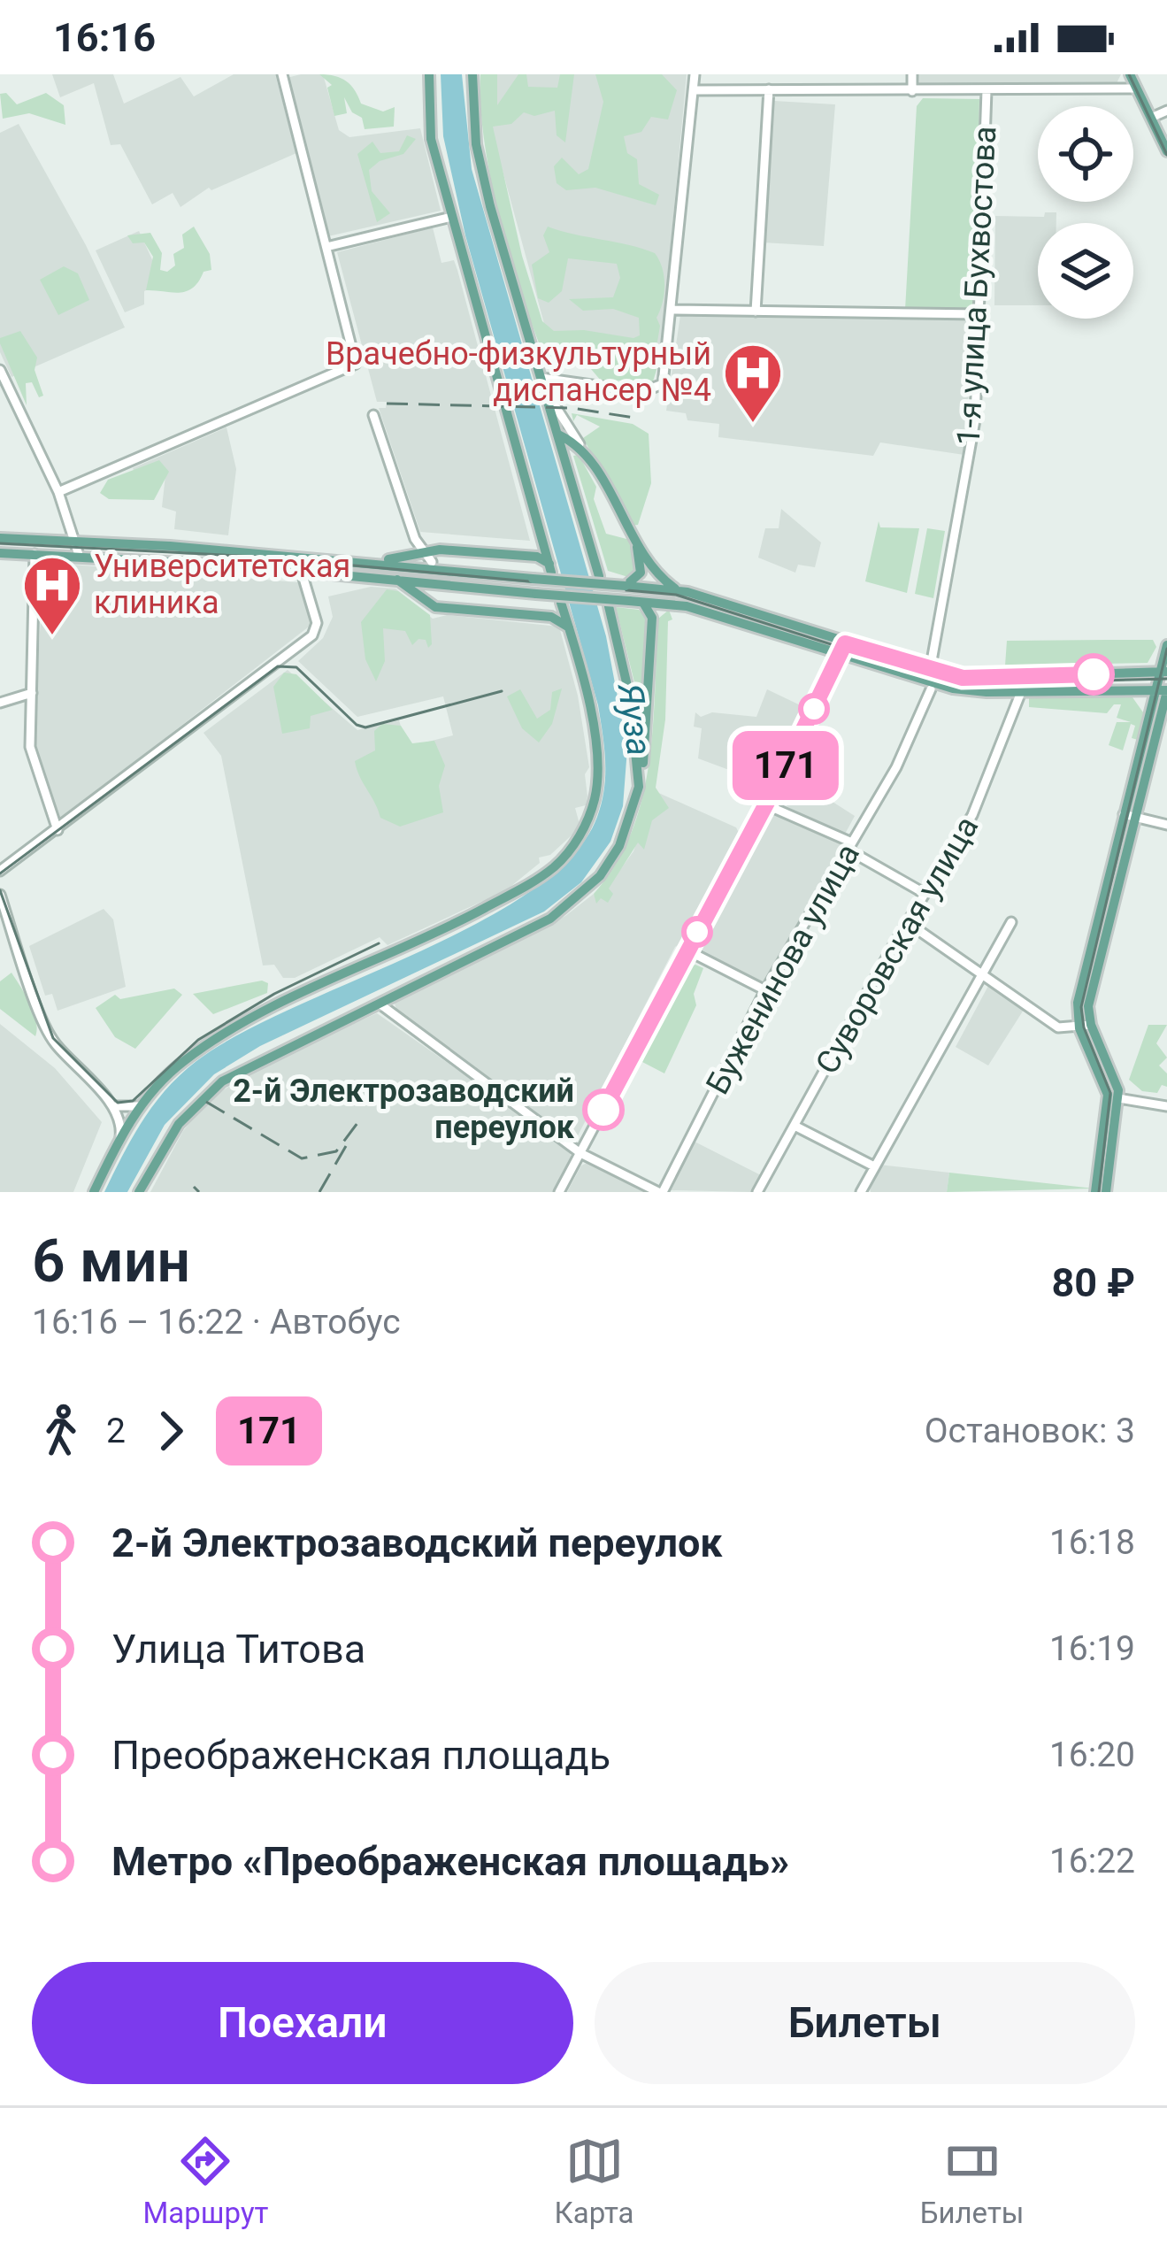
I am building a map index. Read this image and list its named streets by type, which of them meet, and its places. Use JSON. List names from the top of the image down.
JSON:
{
  "streets": {
    "street": ["1-я улица Бухвостова", "Суворовская улица", "Буженинова улица"]
  },
  "water": ["Яуза"],
  "places": {
    "hospital": ["Врачебно-физкультурный диспансер №4", "Университетская клиника"],
    "other": ["2-й Электрозаводский переулок"]
  },
  "lines": ["bus line 171"],
  "page": {
    "status": "16:16",
    "on_map": "171",
    "heading": ["6 мин", "16:16 – 16:22 · Автобус", "80 ₽"],
    "legs": ["2", "171", "Остановок: 3"],
    "list": [
      {
        "name": "2-й Электрозаводский переулок",
        "value": "16:18"
      },
      {
        "name": "Улица Титова",
        "value": "16:19"
      },
      {
        "name": "Преображенская площадь",
        "value": "16:20"
      },
      {
        "name": "Метро «Преображенская площадь»",
        "value": "16:22"
      }
    ],
    "buttons": ["Поехали", "Билеты"],
    "tabs": ["Маршрут", "Карта", "Билеты"]
  }
}
